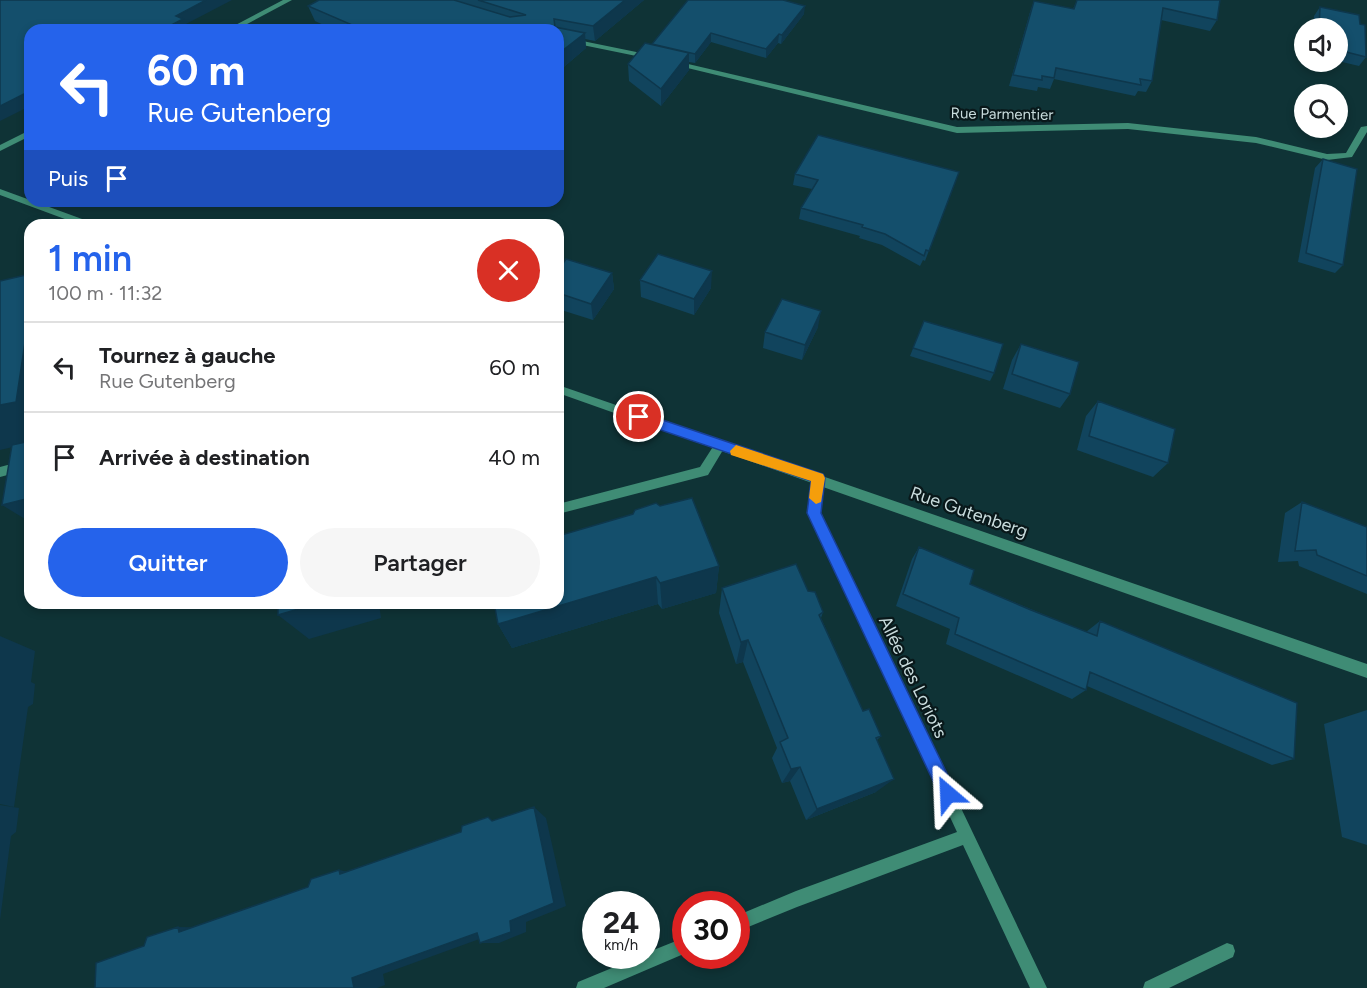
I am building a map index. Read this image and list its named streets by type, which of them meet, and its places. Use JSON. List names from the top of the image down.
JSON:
{
  "streets": {
    "street": ["Rue Parmentier", "Rue Gutenberg", "Allée des Loriots"]
  },
  "crossings": [
    ["Rue Gutenberg", "Allée des Loriots"]
  ],
  "page": {
    "turn": ["60 m", "Rue Gutenberg"],
    "then": "Puis",
    "heading": ["1 min", "100 m · 11:32"],
    "list": [
      {
        "name": "Tournez à gauche",
        "note": "Rue Gutenberg",
        "value": "60 m"
      },
      {
        "name": "Arrivée à destination",
        "value": "40 m"
      }
    ],
    "buttons": ["Quitter", "Partager"],
    "speed": "24 km/h",
    "limit": "30"
  }
}
